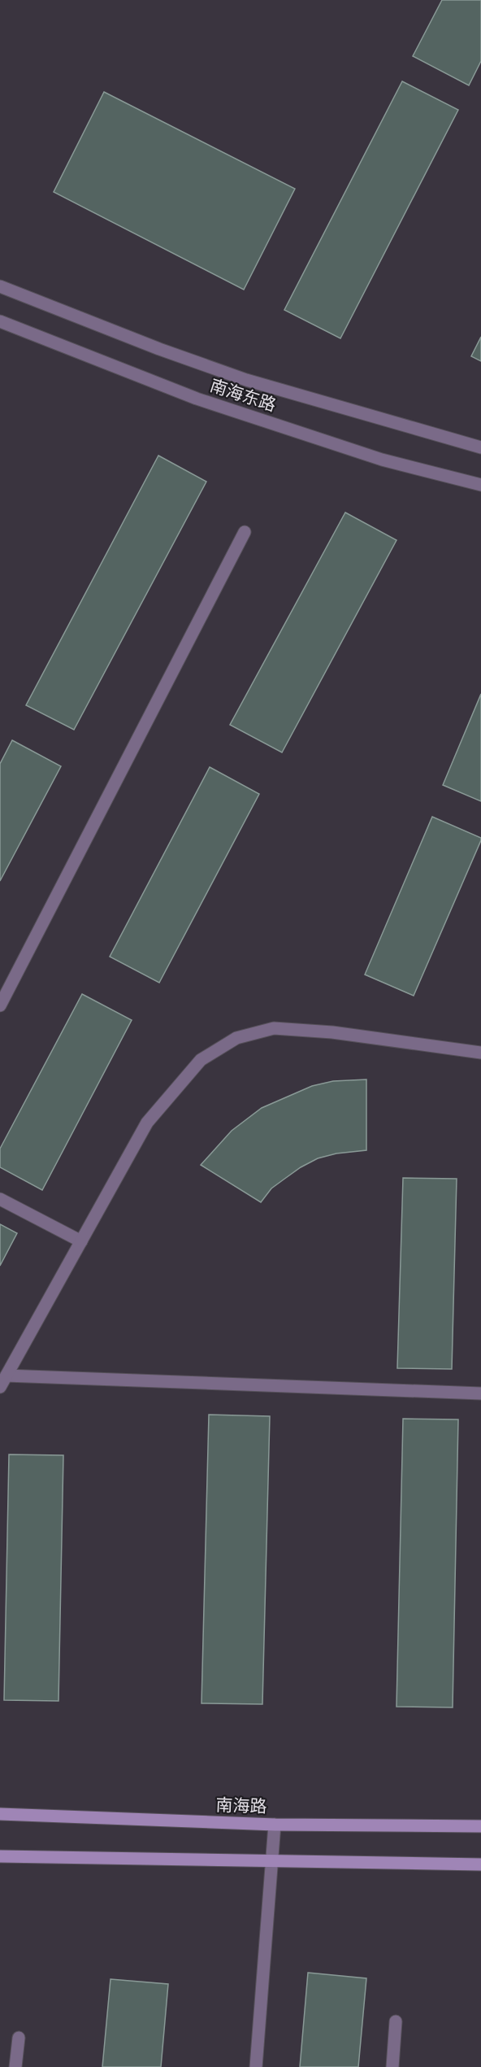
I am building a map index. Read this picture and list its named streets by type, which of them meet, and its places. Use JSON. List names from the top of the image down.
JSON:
{
  "streets": {
    "main road": ["南海路"],
    "street": ["南海东路"]
  }
}
